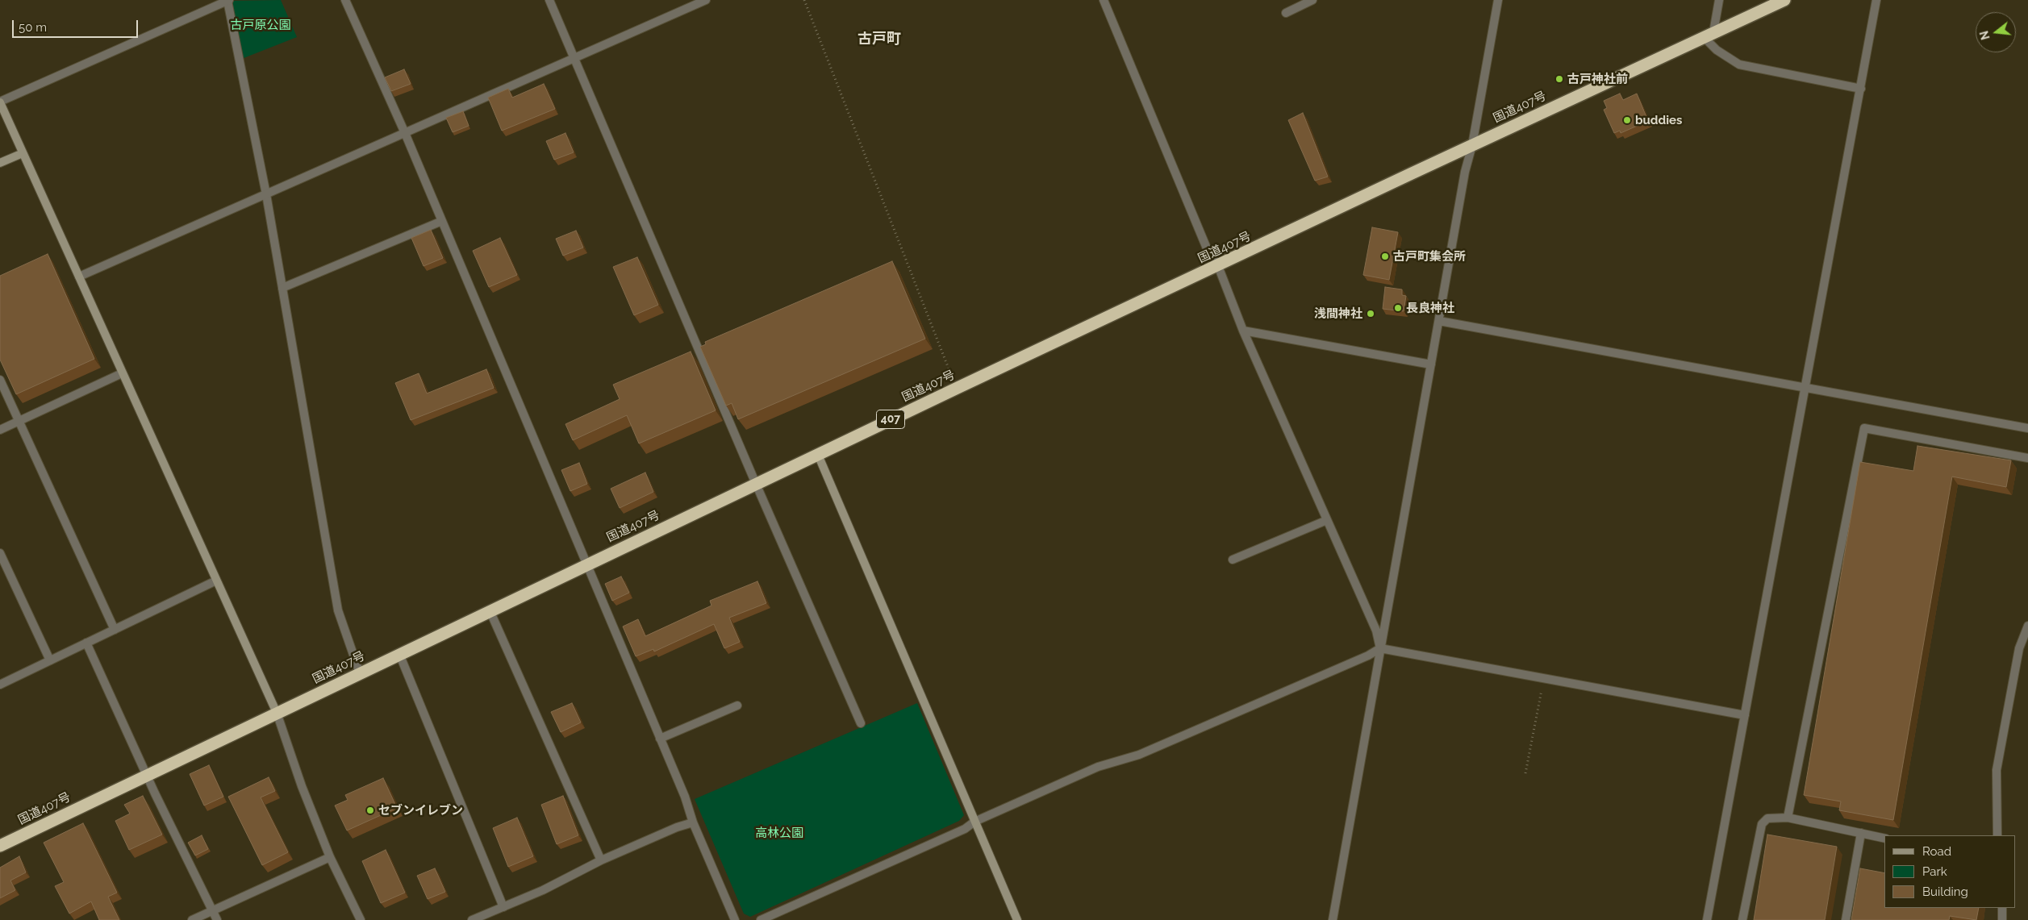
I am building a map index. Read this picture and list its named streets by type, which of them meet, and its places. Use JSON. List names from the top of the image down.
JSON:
{
  "streets": {
    "highway": ["国道407号", "407"]
  },
  "districts": ["古戸町"],
  "parks": ["古戸原公園", "高林公園"],
  "places": [
    "古戸神社前",
    "buddies",
    "古戸町集会所",
    "長良神社",
    "浅間神社",
    "セブンイレブン"
  ],
  "legend": ["Road", "Park", "Building"],
  "scale_bar": "50 m",
  "north": "left"
}
